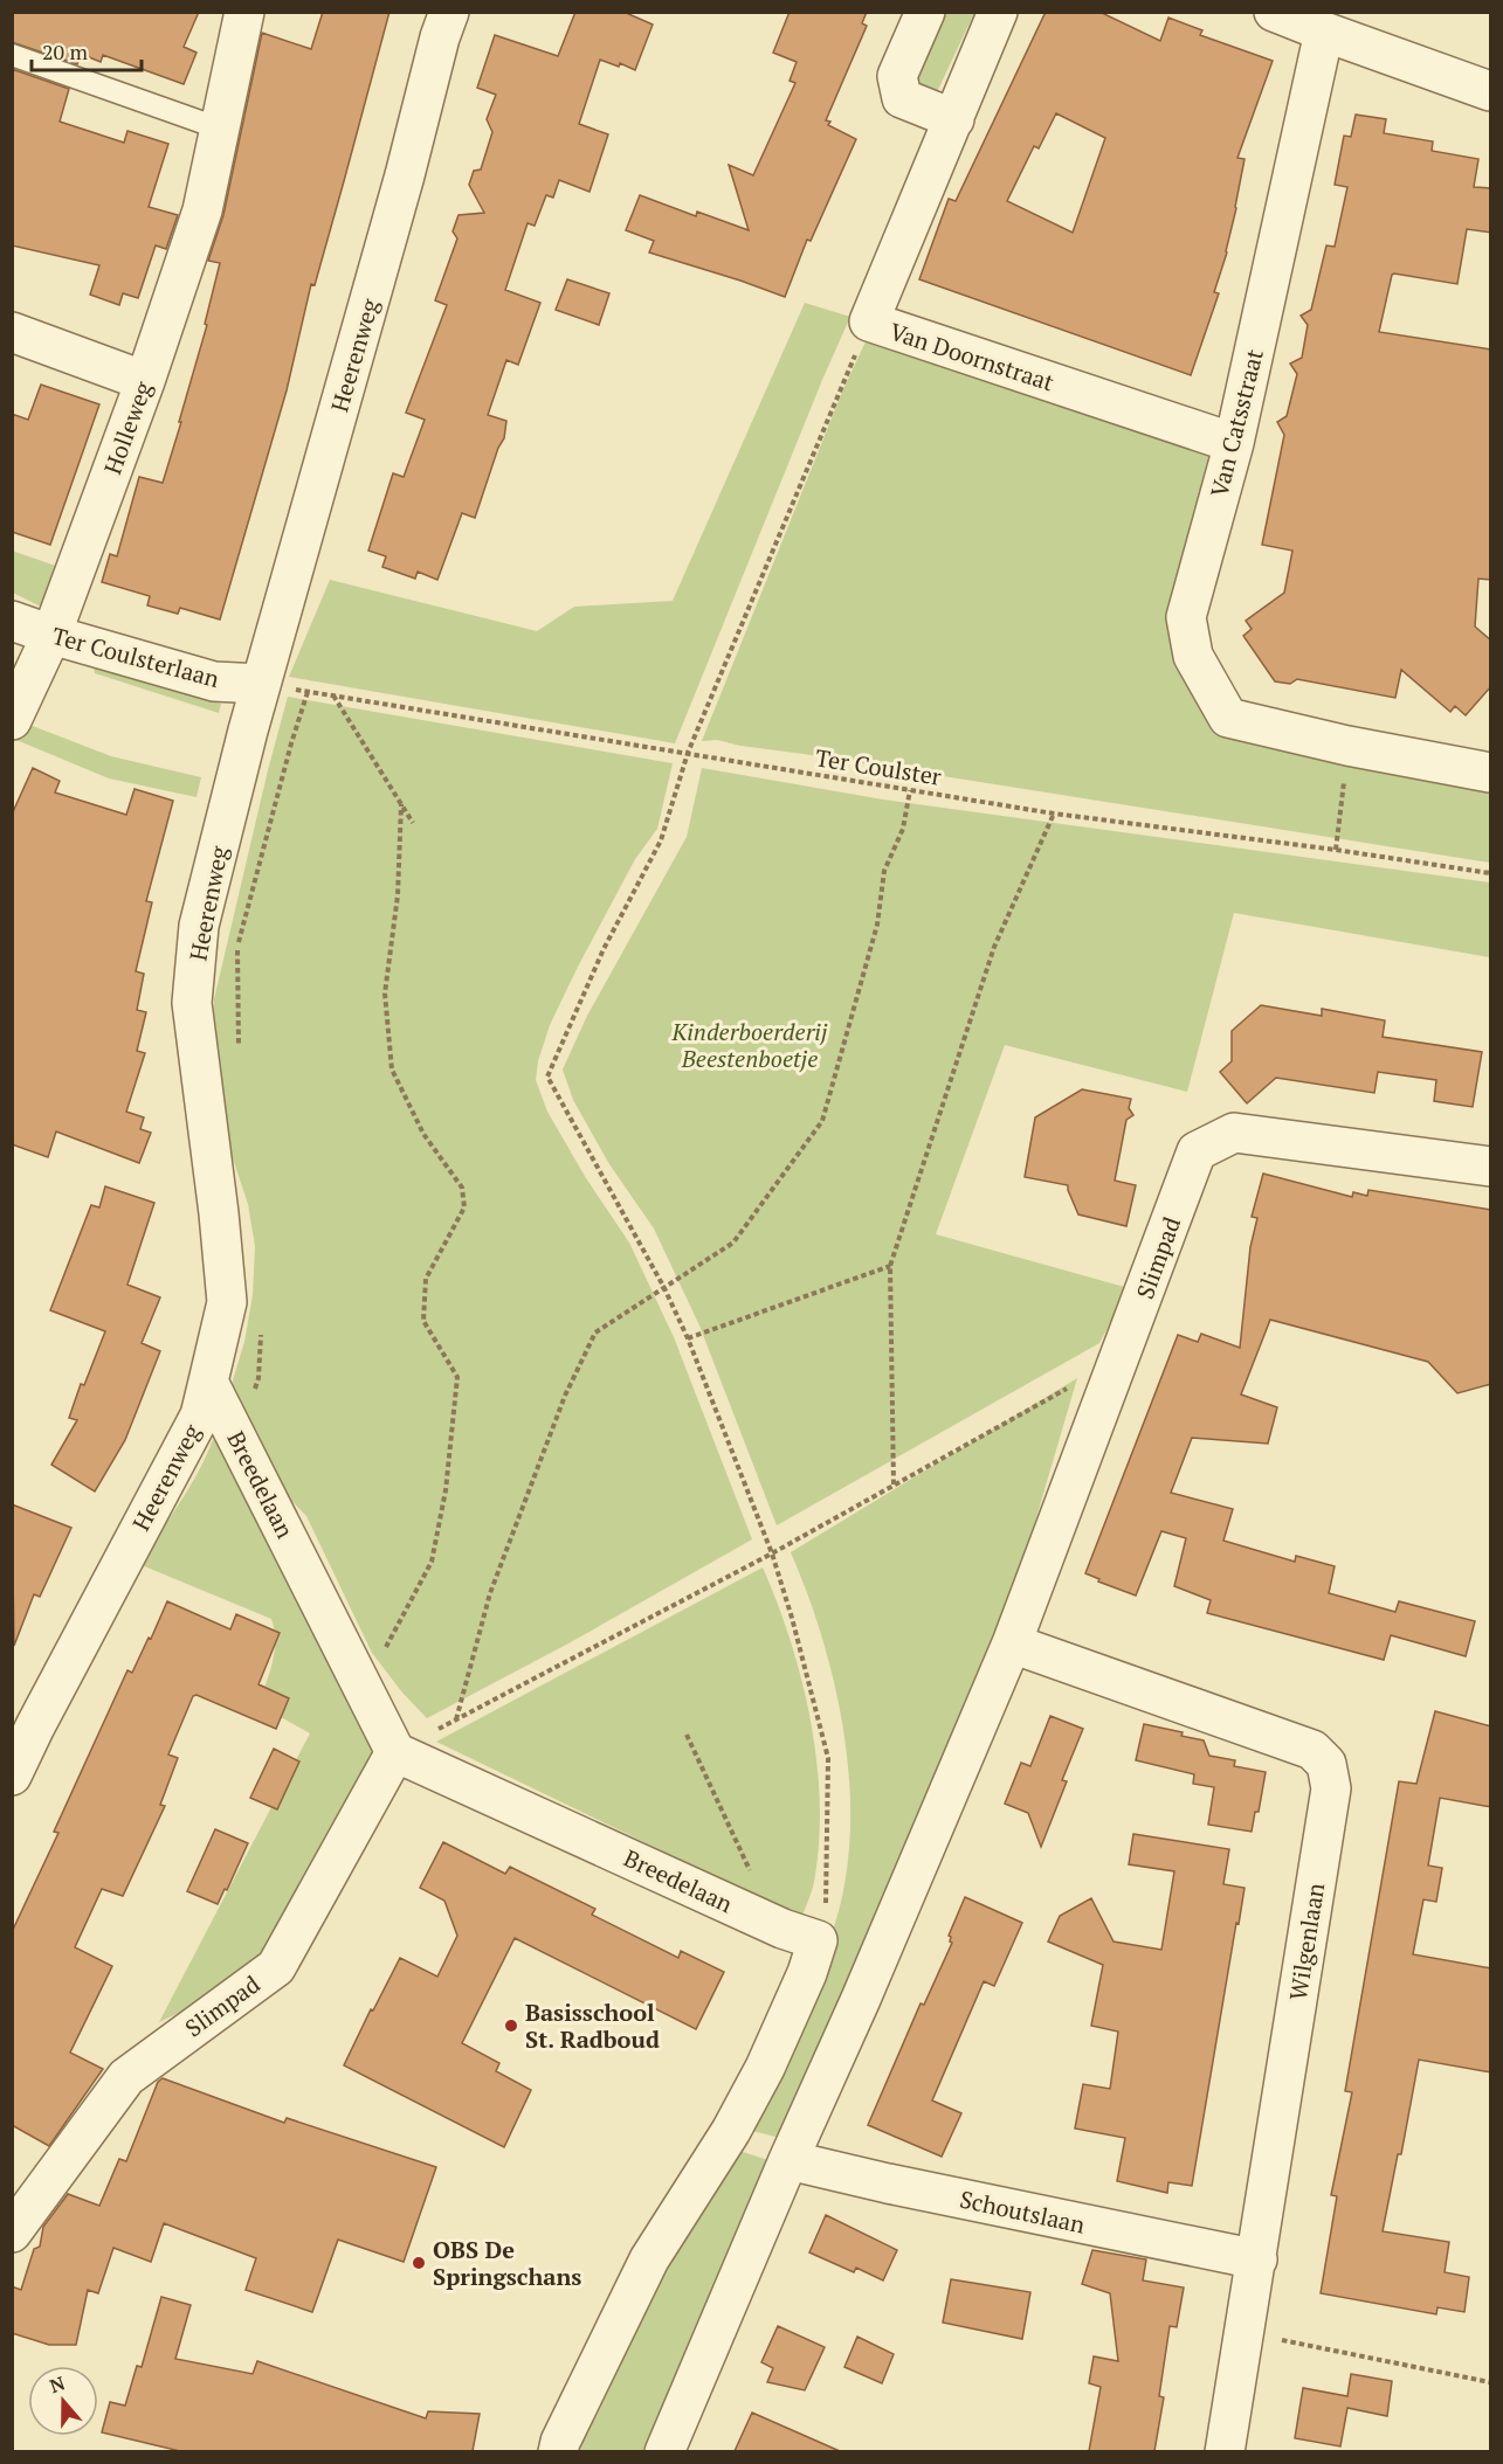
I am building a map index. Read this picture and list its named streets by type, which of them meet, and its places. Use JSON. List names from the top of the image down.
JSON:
{
  "streets": {
    "street": [
      "Heerenweg",
      "Van Doornstraat",
      "Van Catsstraat",
      "Holleweg",
      "Ter Coulsterlaan",
      "Slimpad",
      "Breedelaan",
      "Wilgenlaan",
      "Schoutslaan"
    ],
    "path": ["Ter Coulster"]
  },
  "crossings": [
    ["Heerenweg", "Ter Coulsterlaan"],
    ["Heerenweg", "Ter Coulster"],
    ["Heerenweg", "Breedelaan"],
    ["Van Doornstraat", "Van Catsstraat"],
    ["Holleweg", "Ter Coulsterlaan"],
    ["Ter Coulsterlaan", "Ter Coulster"],
    ["Slimpad", "Breedelaan"],
    ["Slimpad", "Wilgenlaan"],
    ["Wilgenlaan", "Schoutslaan"]
  ],
  "parks": ["Kinderboerderij Beestenboetje"],
  "places": ["Basisschool St. Radboud", "OBS De Springschans"],
  "scale_bar": "20 m",
  "north": "top"
}
